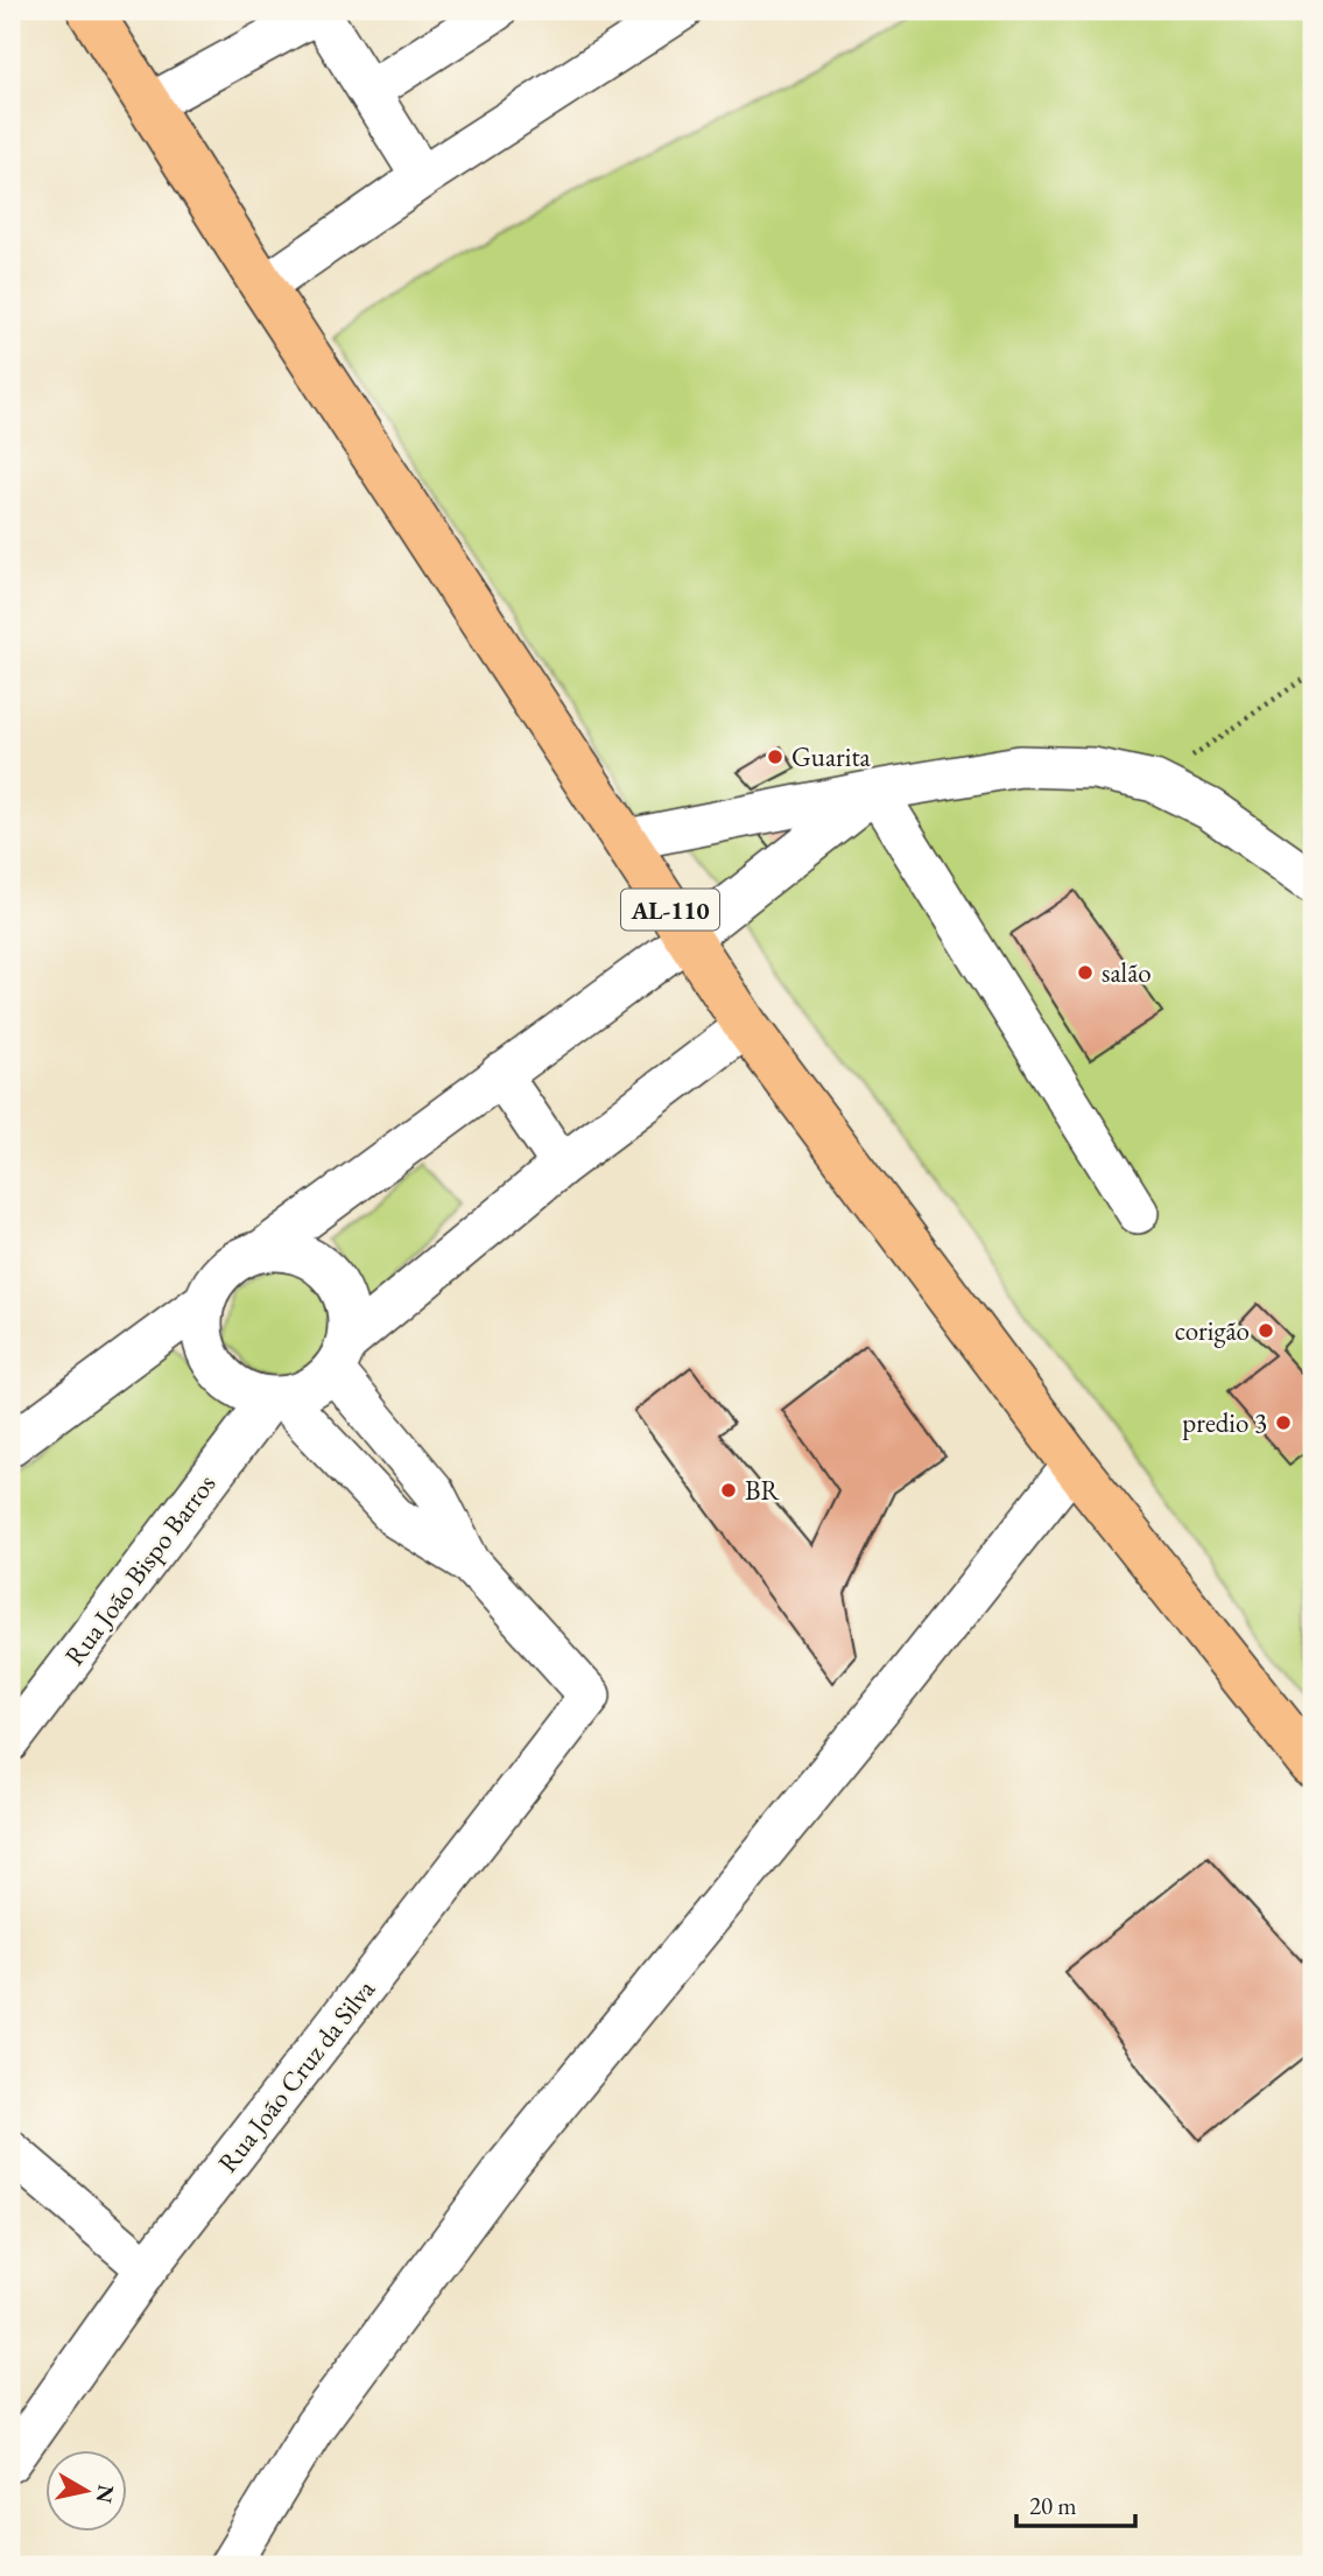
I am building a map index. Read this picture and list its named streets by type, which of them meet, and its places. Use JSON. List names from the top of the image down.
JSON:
{
  "streets": {
    "highway": ["AL-110"],
    "street": ["Rua João Bispo Barros", "Rua João Cruz da Silva"]
  },
  "places": [
    "Guarita",
    "salão",
    "corigão",
    "predio 3",
    "BR"
  ],
  "scale_bar": "20 m",
  "north": "right"
}
